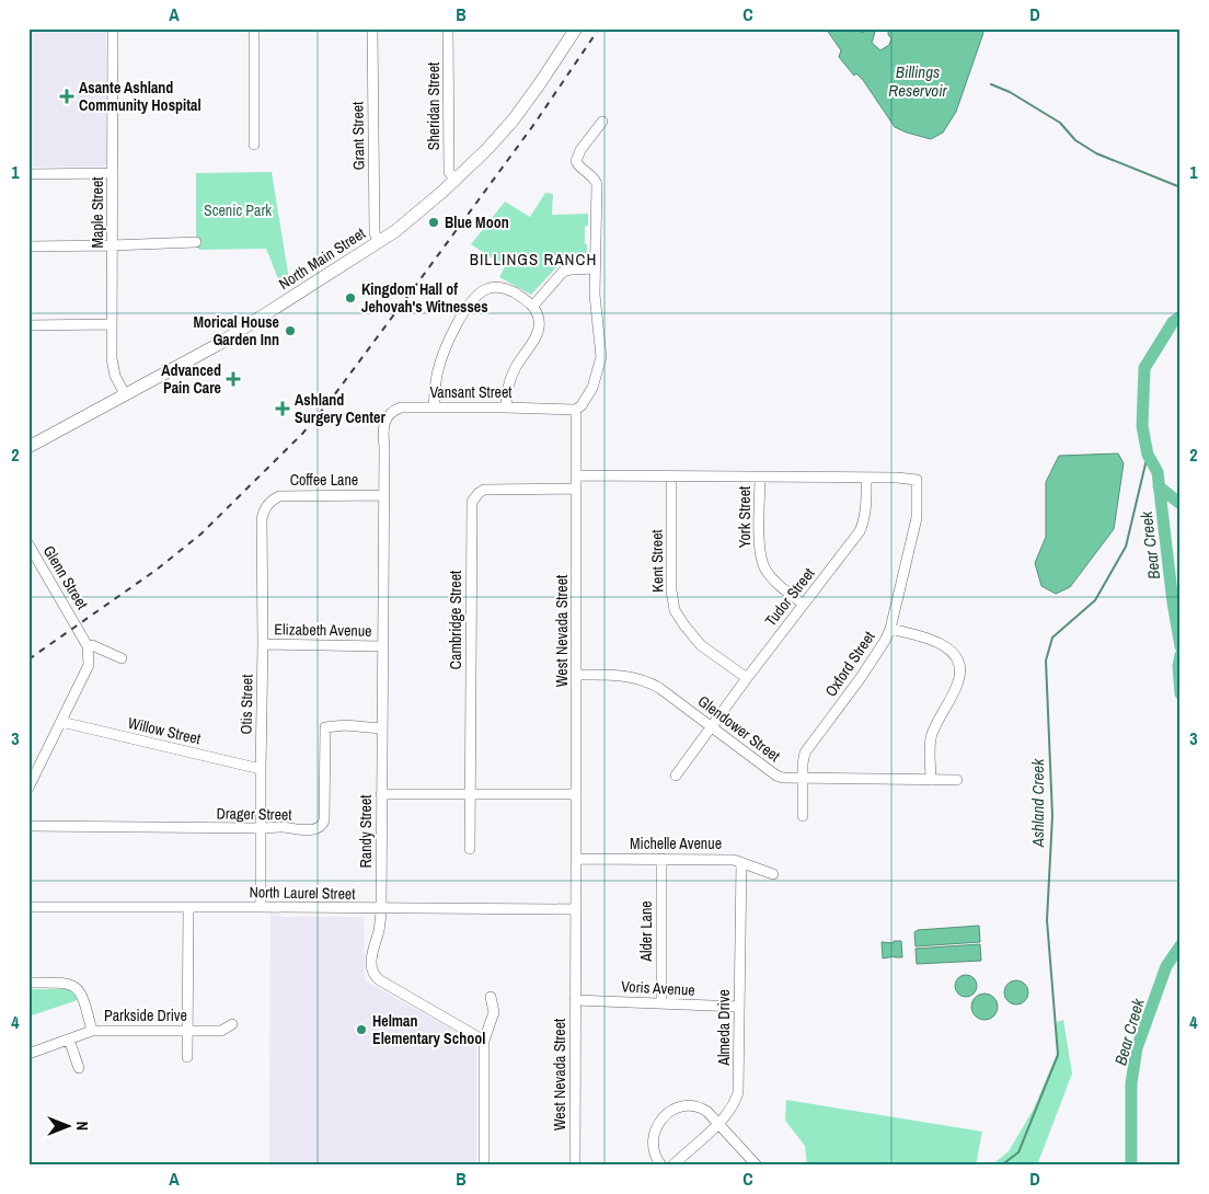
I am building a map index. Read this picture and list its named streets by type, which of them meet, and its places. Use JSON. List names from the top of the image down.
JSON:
{
  "streets": {
    "main road": ["North Main Street"],
    "street": [
      "Sheridan Street",
      "Grant Street",
      "Maple Street",
      "Vansant Street",
      "Coffee Lane",
      "York Street",
      "Kent Street",
      "Glenn Street",
      "Tudor Street",
      "Cambridge Street",
      "Elizabeth Avenue",
      "West Nevada Street",
      "Oxford Street",
      "Otis Street",
      "Glendower Street",
      "Willow Street",
      "Drager Street",
      "Randy Street",
      "Michelle Avenue",
      "North Laurel Street",
      "Alder Lane",
      "Voris Avenue",
      "Parkside Drive",
      "Almeda Drive"
    ]
  },
  "crossings": [
    ["Sheridan Street", "North Main Street"],
    ["Grant Street", "North Main Street"],
    ["Maple Street", "North Main Street"],
    ["Vansant Street", "West Nevada Street"],
    ["Vansant Street", "Randy Street"],
    ["Coffee Lane", "Otis Street"],
    ["Coffee Lane", "Randy Street"],
    ["York Street", "Tudor Street"],
    ["Kent Street", "Tudor Street"],
    ["Glenn Street", "Willow Street"],
    ["Tudor Street", "Oxford Street"],
    ["Tudor Street", "Glendower Street"],
    ["Cambridge Street", "West Nevada Street"],
    ["Elizabeth Avenue", "Otis Street"],
    ["Elizabeth Avenue", "Randy Street"],
    ["West Nevada Street", "Glendower Street"],
    ["West Nevada Street", "Michelle Avenue"],
    ["West Nevada Street", "North Laurel Street"],
    ["West Nevada Street", "Voris Avenue"],
    ["Oxford Street", "Glendower Street"],
    ["Otis Street", "Willow Street"],
    ["Otis Street", "Drager Street"],
    ["Otis Street", "North Laurel Street"],
    ["Drager Street", "Randy Street"],
    ["Randy Street", "North Laurel Street"],
    ["Michelle Avenue", "Alder Lane"],
    ["Michelle Avenue", "Almeda Drive"],
    ["Alder Lane", "Voris Avenue"],
    ["Voris Avenue", "Almeda Drive"]
  ],
  "districts": ["BILLINGS RANCH"],
  "water": ["Billings Reservoir", "Bear Creek", "Ashland Creek"],
  "parks": ["Scenic Park"],
  "places": {
    "health": ["Asante Ashland Community Hospital", "Advanced Pain Care", "Ashland Surgery Center"],
    "other": [
      "Blue Moon",
      "Kingdom Hall of Jehovah's Witnesses",
      "Morical House Garden Inn",
      "Helman Elementary School"
    ]
  },
  "north": "right",
  "grid": {
    "columns": [
      "A",
      "B",
      "C",
      "D"
    ],
    "rows": [
      "1",
      "2",
      "3",
      "4"
    ]
  }
}
